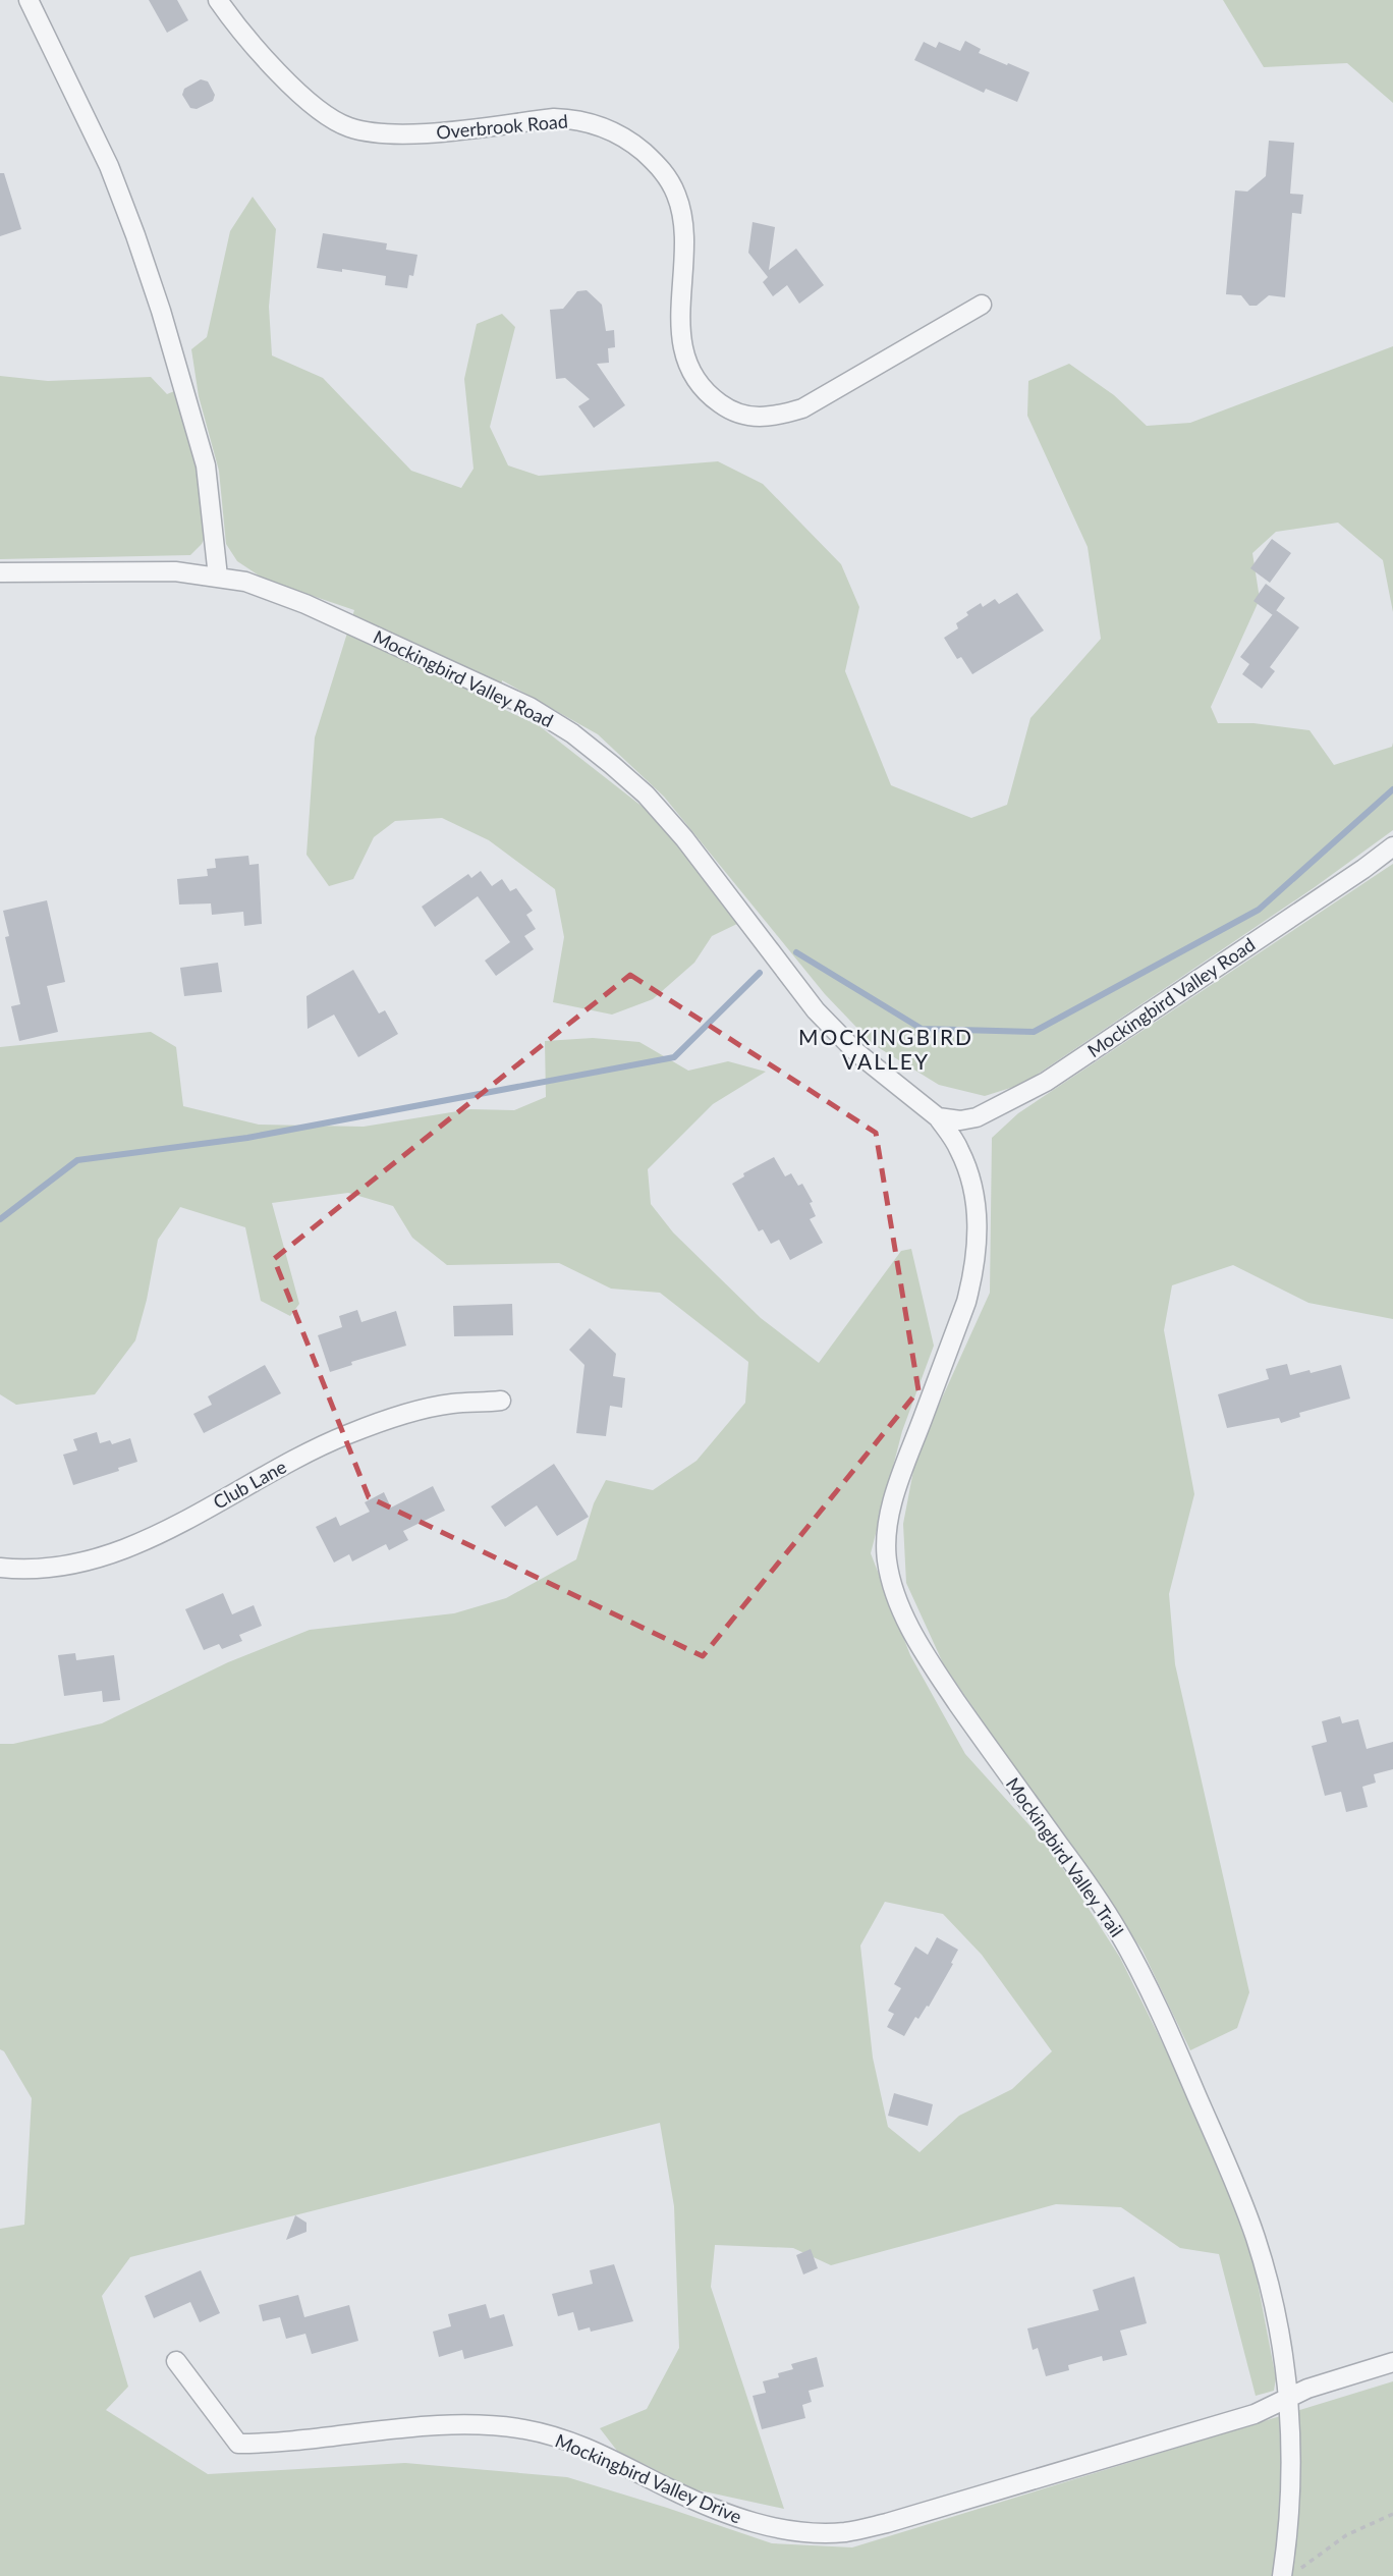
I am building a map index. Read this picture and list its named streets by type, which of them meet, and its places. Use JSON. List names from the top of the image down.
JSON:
{
  "streets": {
    "street": [
      "Overbrook Road",
      "Mockingbird Valley Road",
      "Club Lane",
      "Mockingbird Valley Trail",
      "Mockingbird Valley Drive"
    ]
  },
  "crossings": [
    ["Mockingbird Valley Road", "Mockingbird Valley Trail"],
    ["Mockingbird Valley Trail", "Mockingbird Valley Drive"]
  ],
  "districts": ["MOCKINGBIRD VALLEY"]
}
